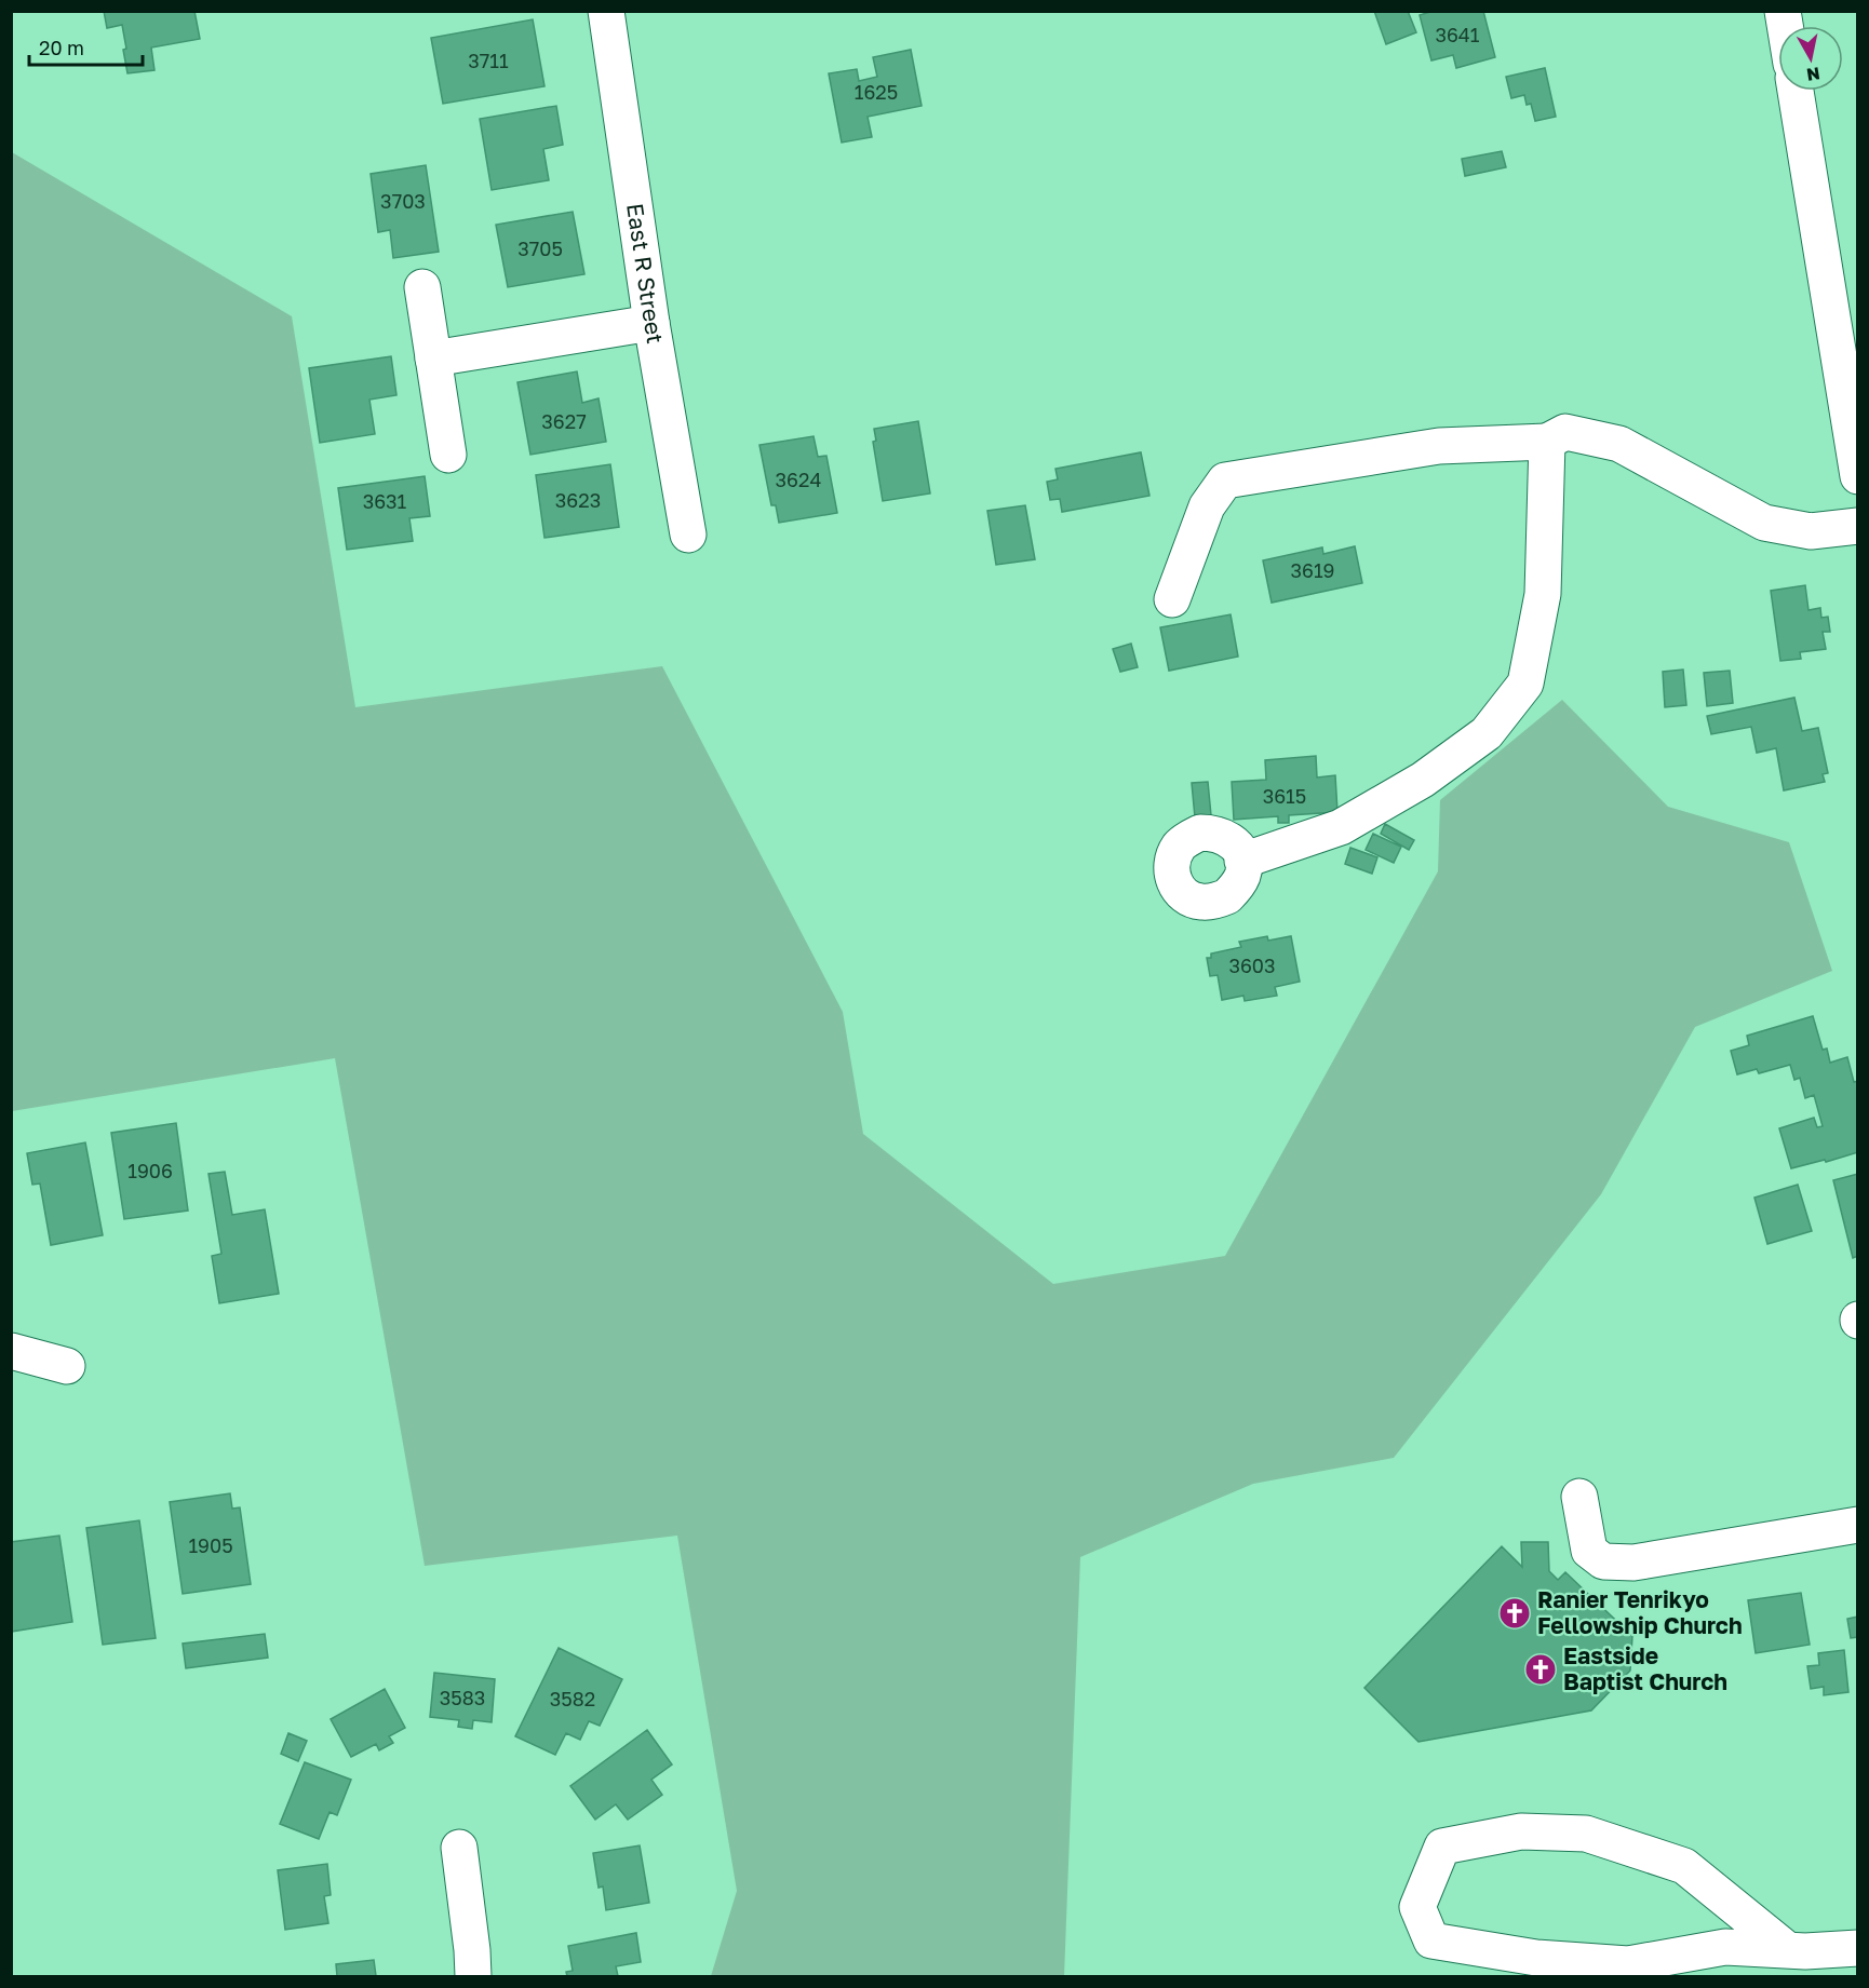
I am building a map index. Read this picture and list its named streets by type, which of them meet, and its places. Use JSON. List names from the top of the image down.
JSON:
{
  "streets": {
    "street": ["East R Street"]
  },
  "places": {
    "church": ["Ranier Tenrikyo Fellowship Church", "Eastside Baptist Church"]
  },
  "house_numbers": [
    "3641",
    "3711",
    "1625",
    "3703",
    "3705",
    "3627",
    "3624",
    "3623",
    "3631",
    "3619",
    "3615",
    "3603",
    "1906",
    "1905",
    "3583",
    "3582"
  ],
  "scale_bar": "20 m",
  "north": "bottom"
}
